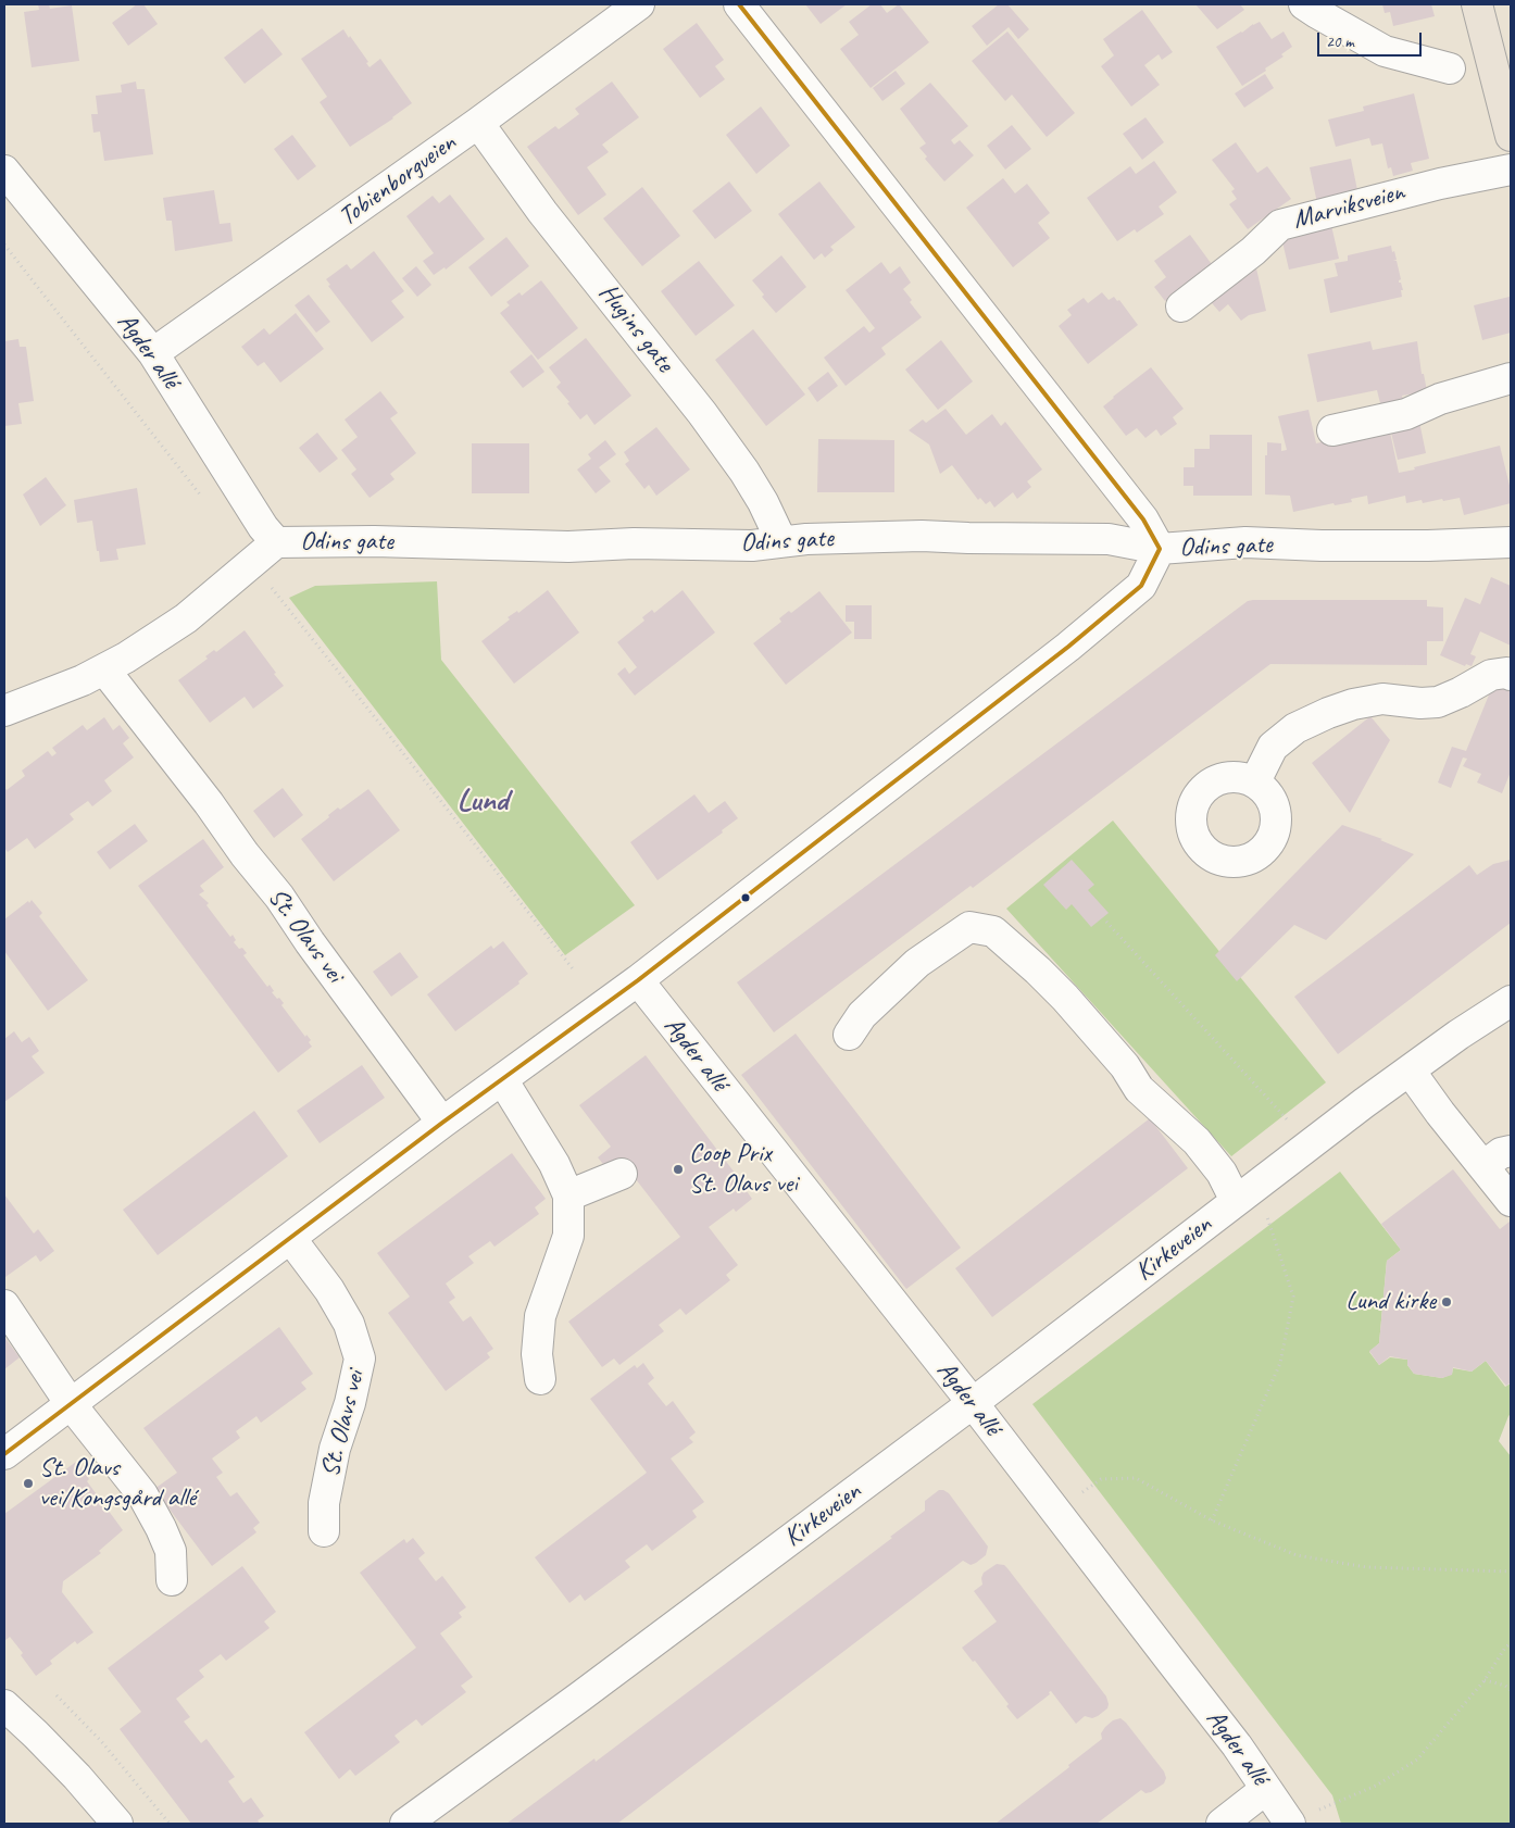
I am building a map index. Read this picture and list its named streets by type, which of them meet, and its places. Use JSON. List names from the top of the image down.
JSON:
{
  "streets": {
    "street": [
      "Tobienborgveien",
      "Marviksveien",
      "Hugins gate",
      "Agder allé",
      "Odins gate",
      "St. Olavs vei",
      "Kirkeveien"
    ]
  },
  "crossings": [
    ["Tobienborgveien", "Hugins gate"],
    ["Tobienborgveien", "Agder allé"],
    ["Hugins gate", "Odins gate"],
    ["Agder allé", "Odins gate"],
    ["Agder allé", "Kirkeveien"],
    ["Odins gate", "St. Olavs vei"]
  ],
  "districts": ["Lund"],
  "places": ["Coop Prix St. Olavs vei", "Lund kirke", "St. Olavs vei/Kongsgård allé"],
  "scale_bar": "20 m"
}
